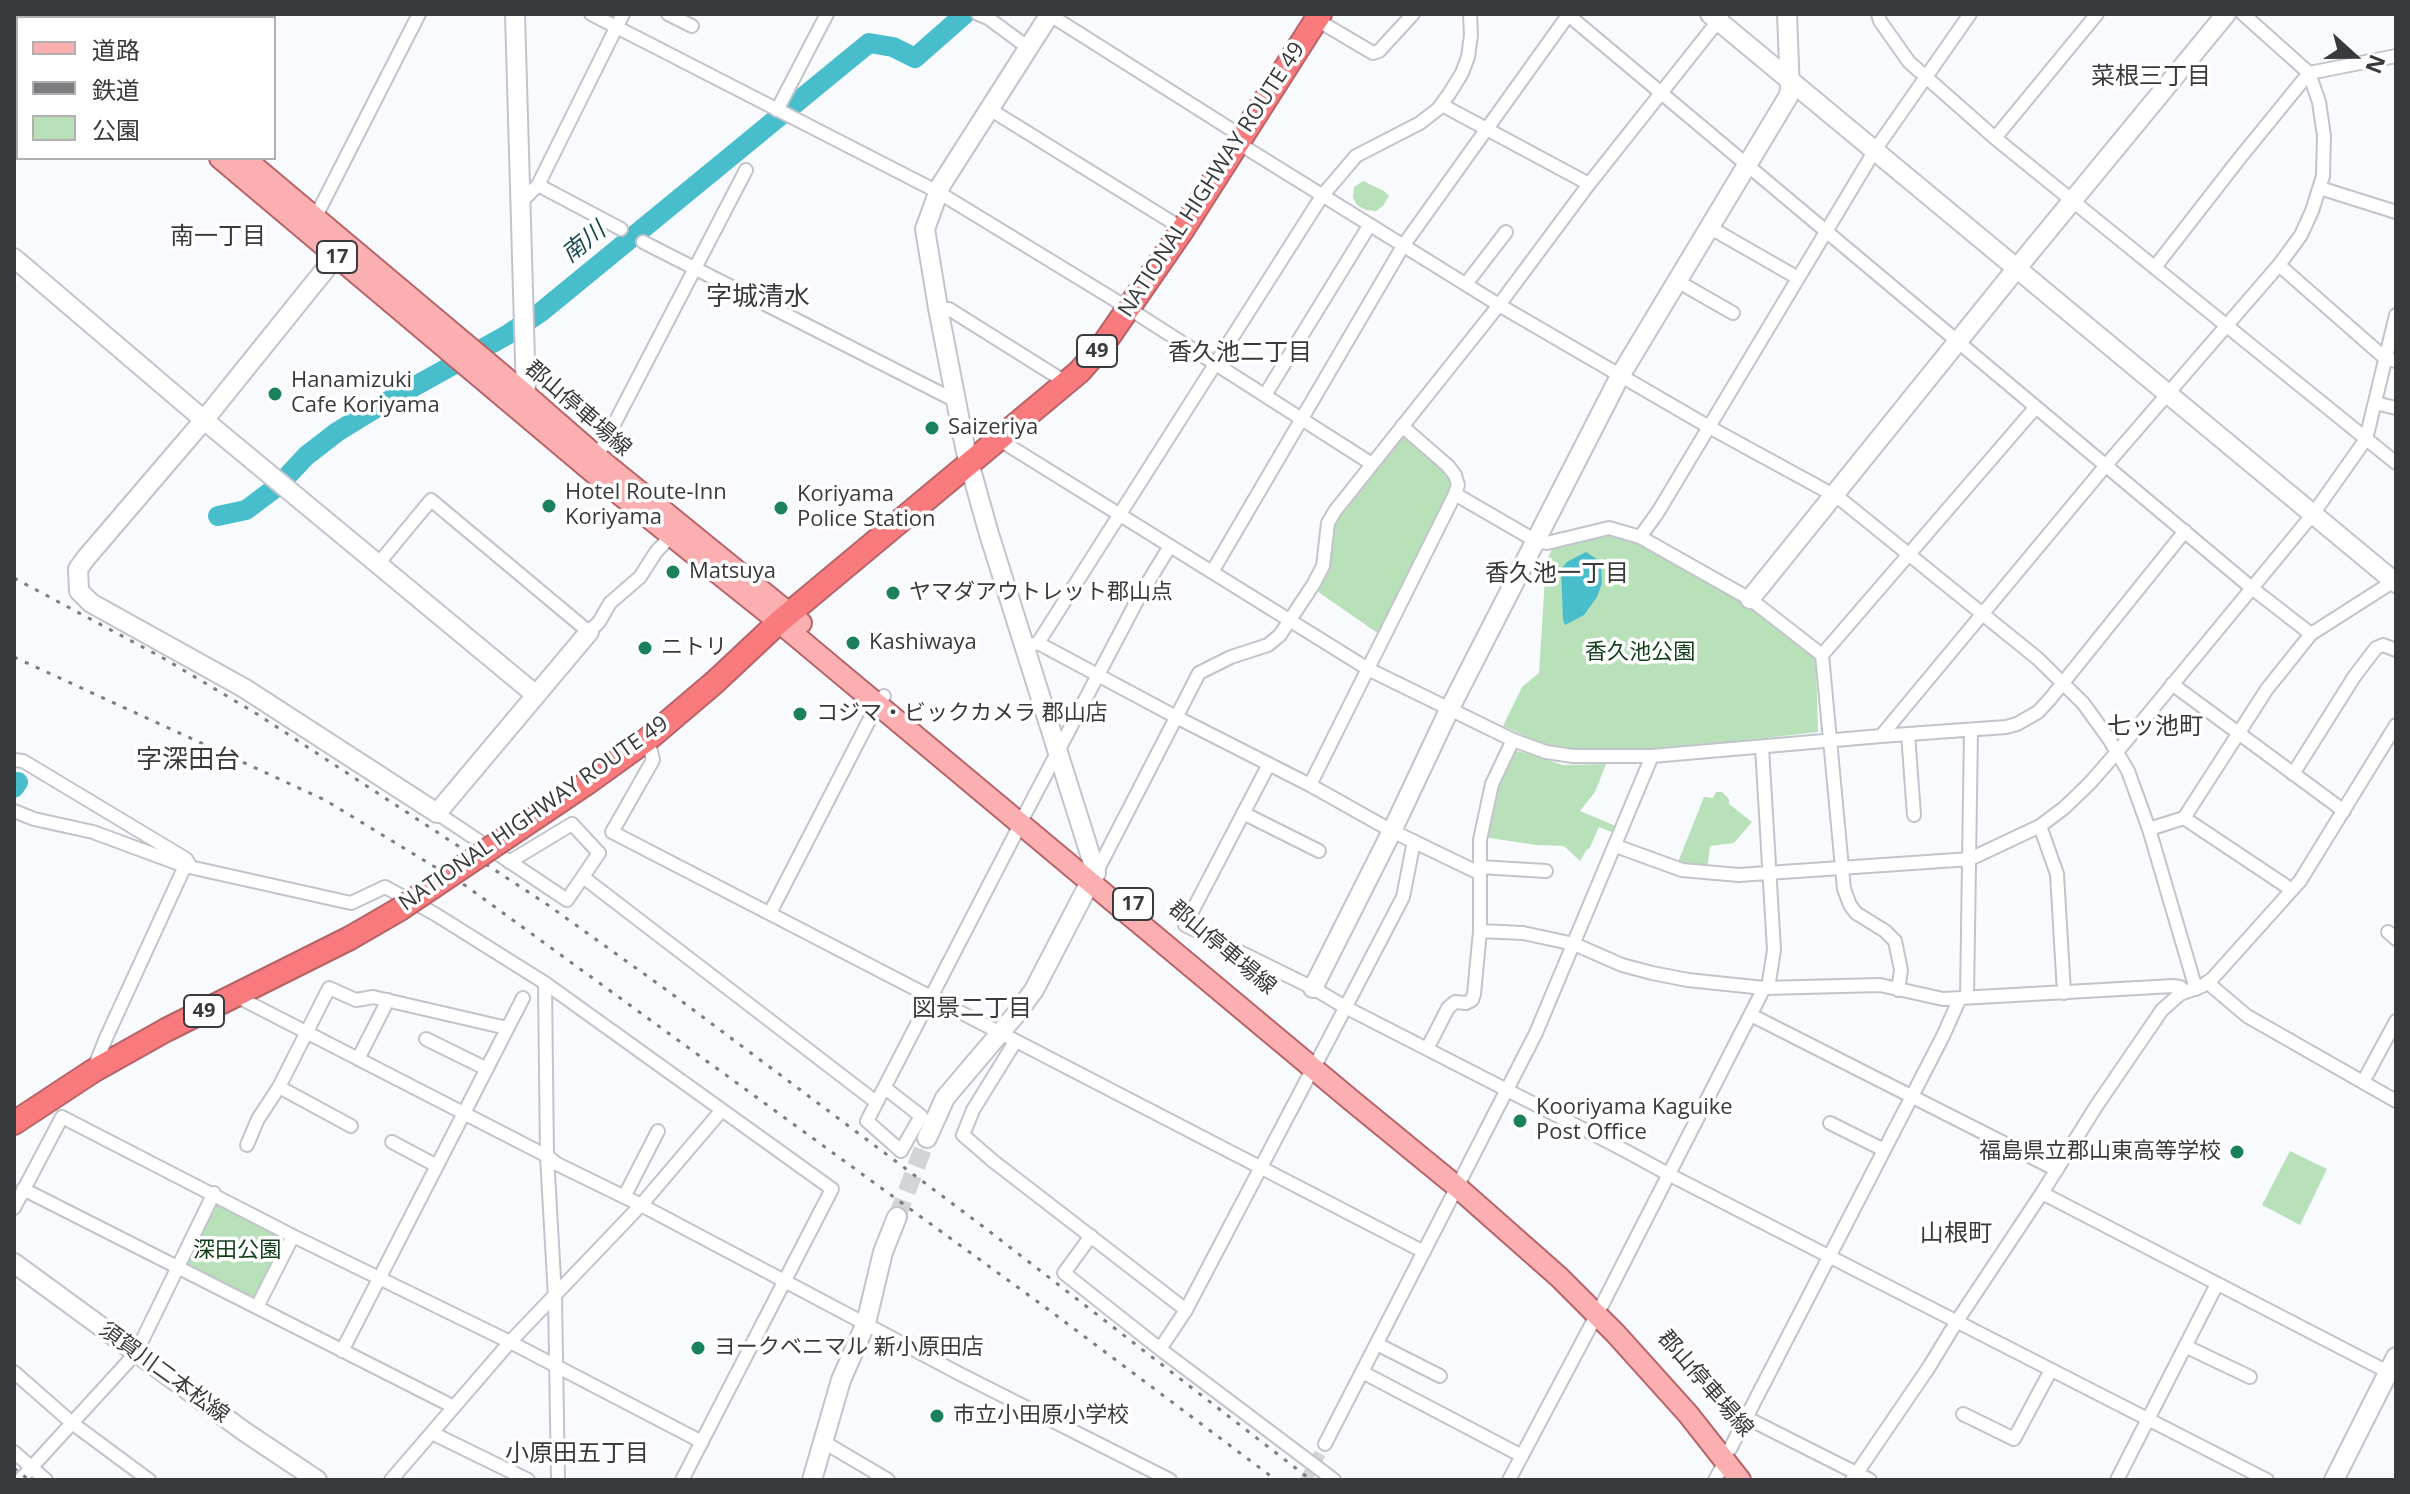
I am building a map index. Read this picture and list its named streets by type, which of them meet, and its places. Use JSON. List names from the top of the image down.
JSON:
{
  "streets": {
    "highway": ["NATIONAL HIGHWAY ROUTE 49", "49"],
    "main road": ["17", "郡山停車場線"],
    "street": ["須賀川二本松線"]
  },
  "crossings": [
    ["NATIONAL HIGHWAY ROUTE 49", "郡山停車場線"]
  ],
  "districts": [
    "菜根三丁目",
    "南一丁目",
    "字城清水",
    "香久池二丁目",
    "香久池一丁目",
    "七ッ池町",
    "字深田台",
    "図景二丁目",
    "山根町",
    "小原田五丁目"
  ],
  "water": ["南川"],
  "parks": ["香久池公園", "深田公園"],
  "places": [
    "Hanamizuki Cafe Koriyama",
    "Saizeriya",
    "Hotel Route-Inn Koriyama",
    "Koriyama Police Station",
    "Matsuya",
    "ヤマダアウトレット郡山点",
    "Kashiwaya",
    "ニトリ",
    "コジマ・ビックカメラ 郡山店",
    "Kooriyama Kaguike Post Office",
    "福島県立郡山東高等学校",
    "ヨークベニマル 新小原田店",
    "市立小田原小学校"
  ],
  "legend": ["道路", "鉄道", "公園"],
  "north": "right"
}
